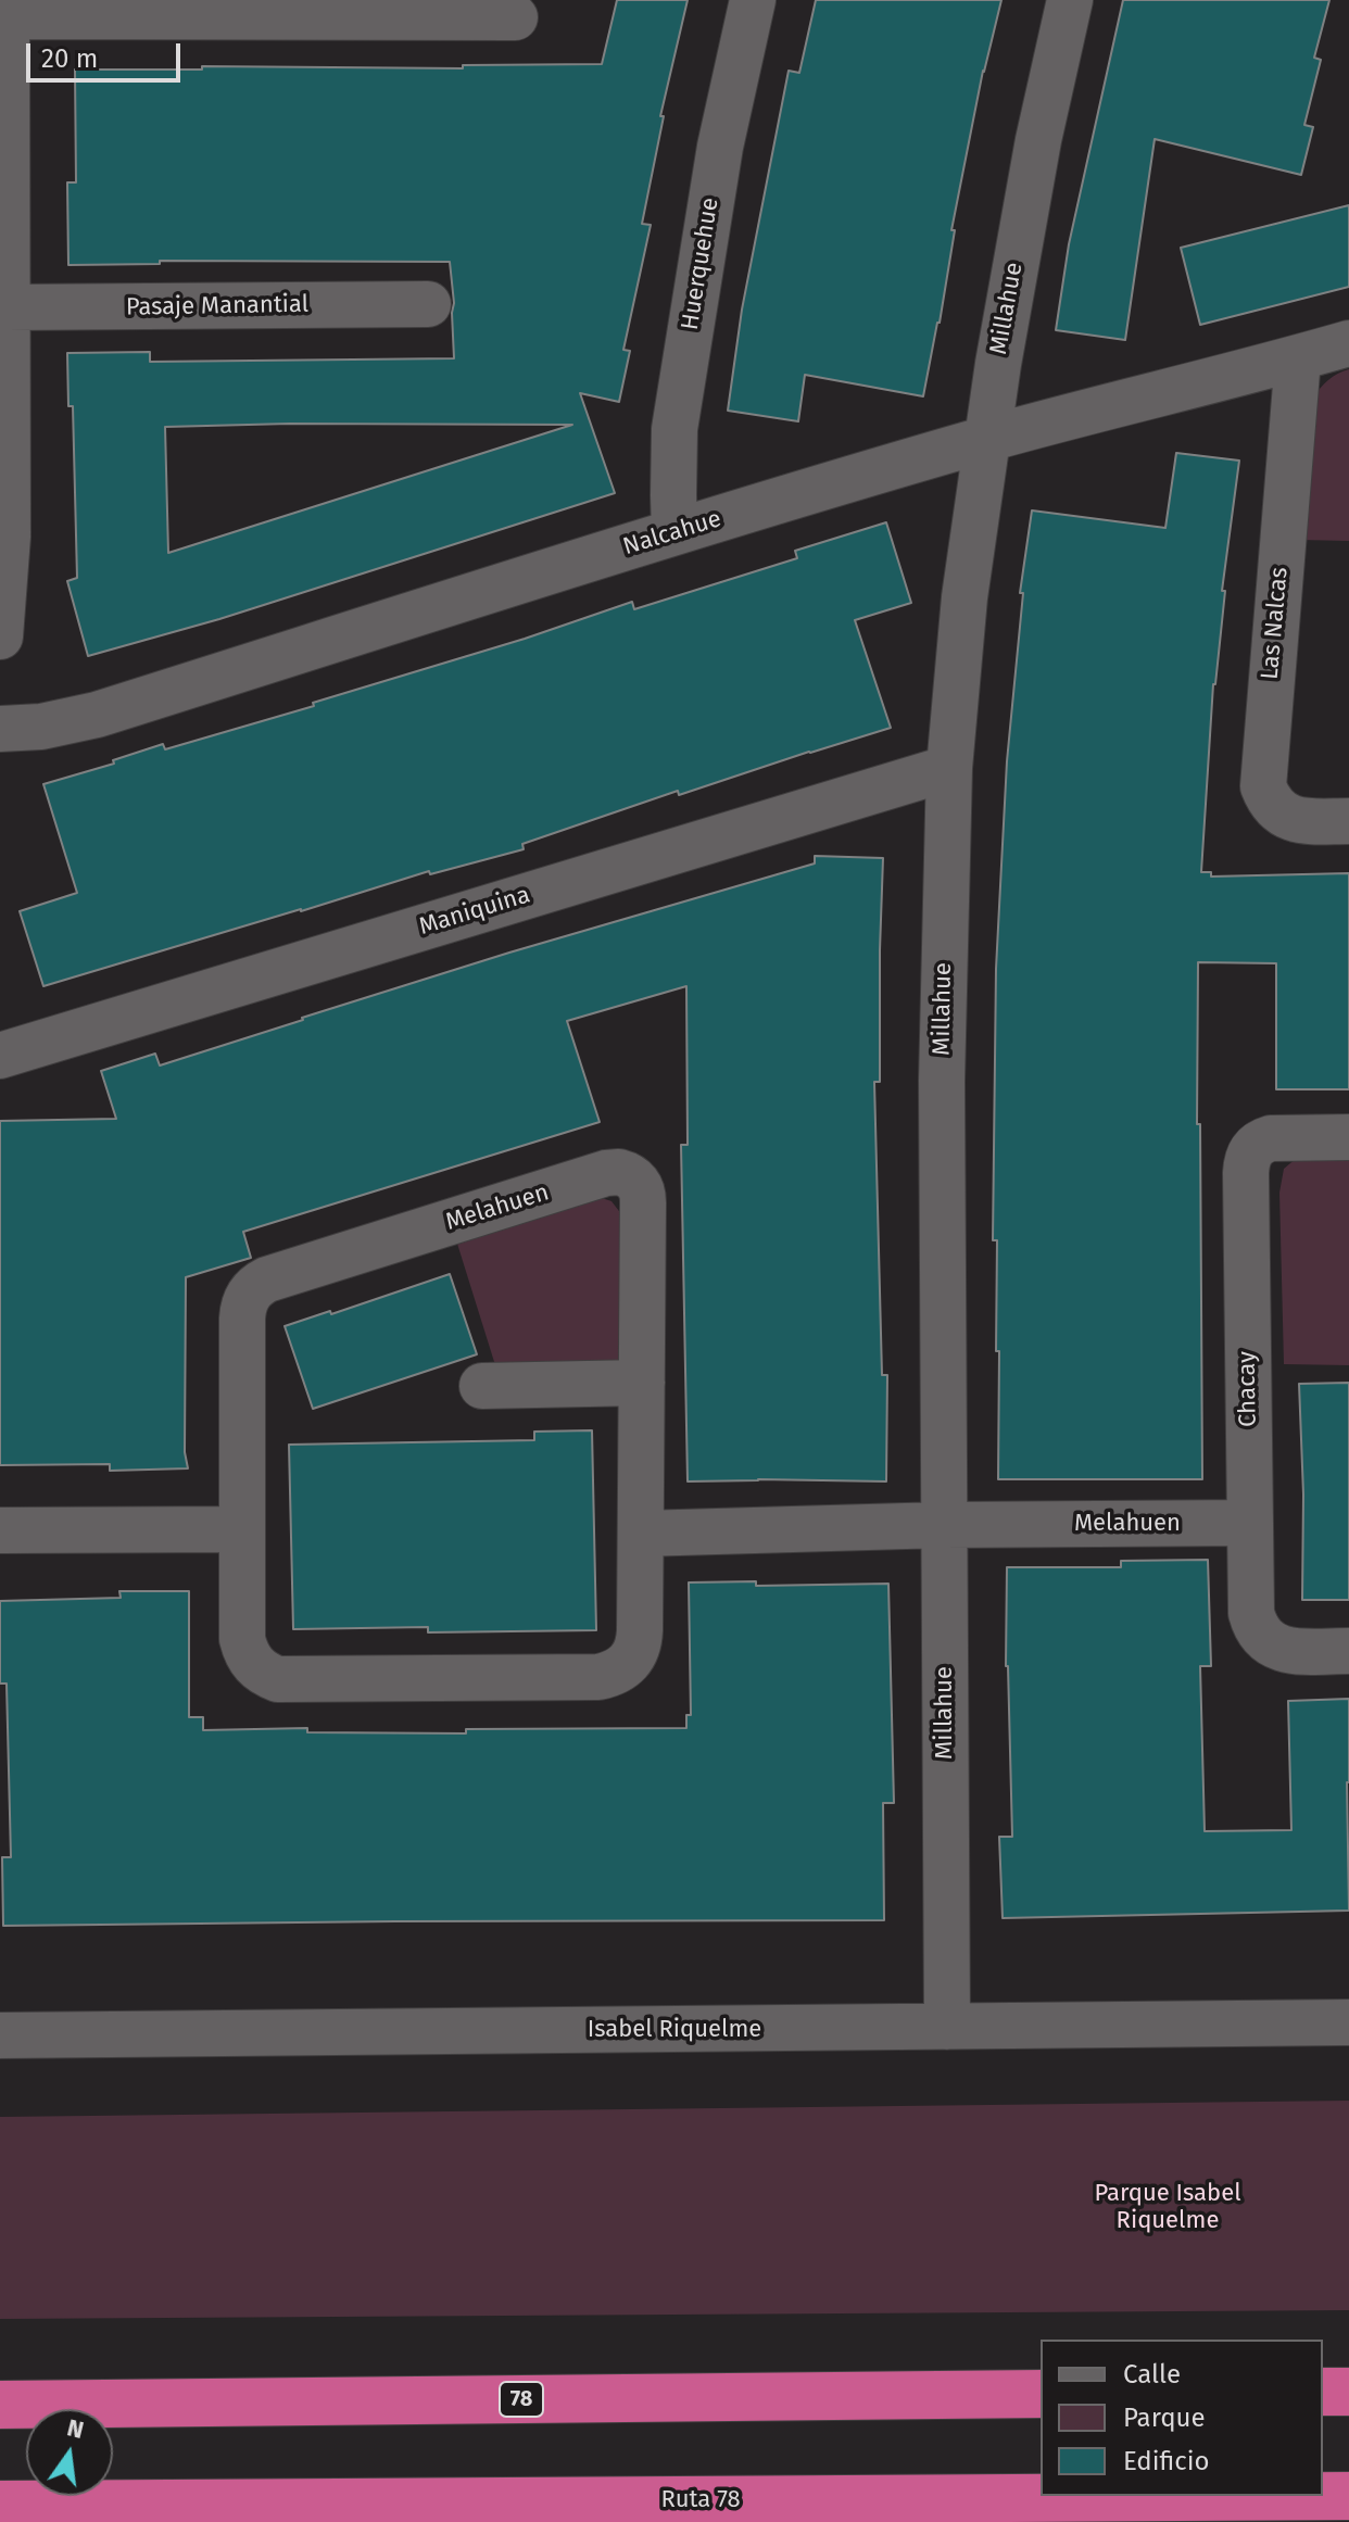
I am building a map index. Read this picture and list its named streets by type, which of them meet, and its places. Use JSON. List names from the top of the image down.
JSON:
{
  "streets": {
    "highway": ["78", "Ruta 78"],
    "street": [
      "Huerquehue",
      "Pasaje Manantial",
      "Millahue",
      "Nalcahue",
      "Las Nalcas",
      "Maniquina",
      "Melahuen",
      "Chacay",
      "Isabel Riquelme"
    ]
  },
  "crossings": [
    ["Huerquehue", "Nalcahue"],
    ["Millahue", "Nalcahue"],
    ["Millahue", "Maniquina"],
    ["Millahue", "Melahuen"],
    ["Millahue", "Isabel Riquelme"],
    ["Nalcahue", "Las Nalcas"],
    ["Melahuen", "Chacay"]
  ],
  "parks": ["Parque Isabel Riquelme"],
  "legend": ["Calle", "Parque", "Edificio"],
  "scale_bar": "20 m",
  "north": "top"
}
